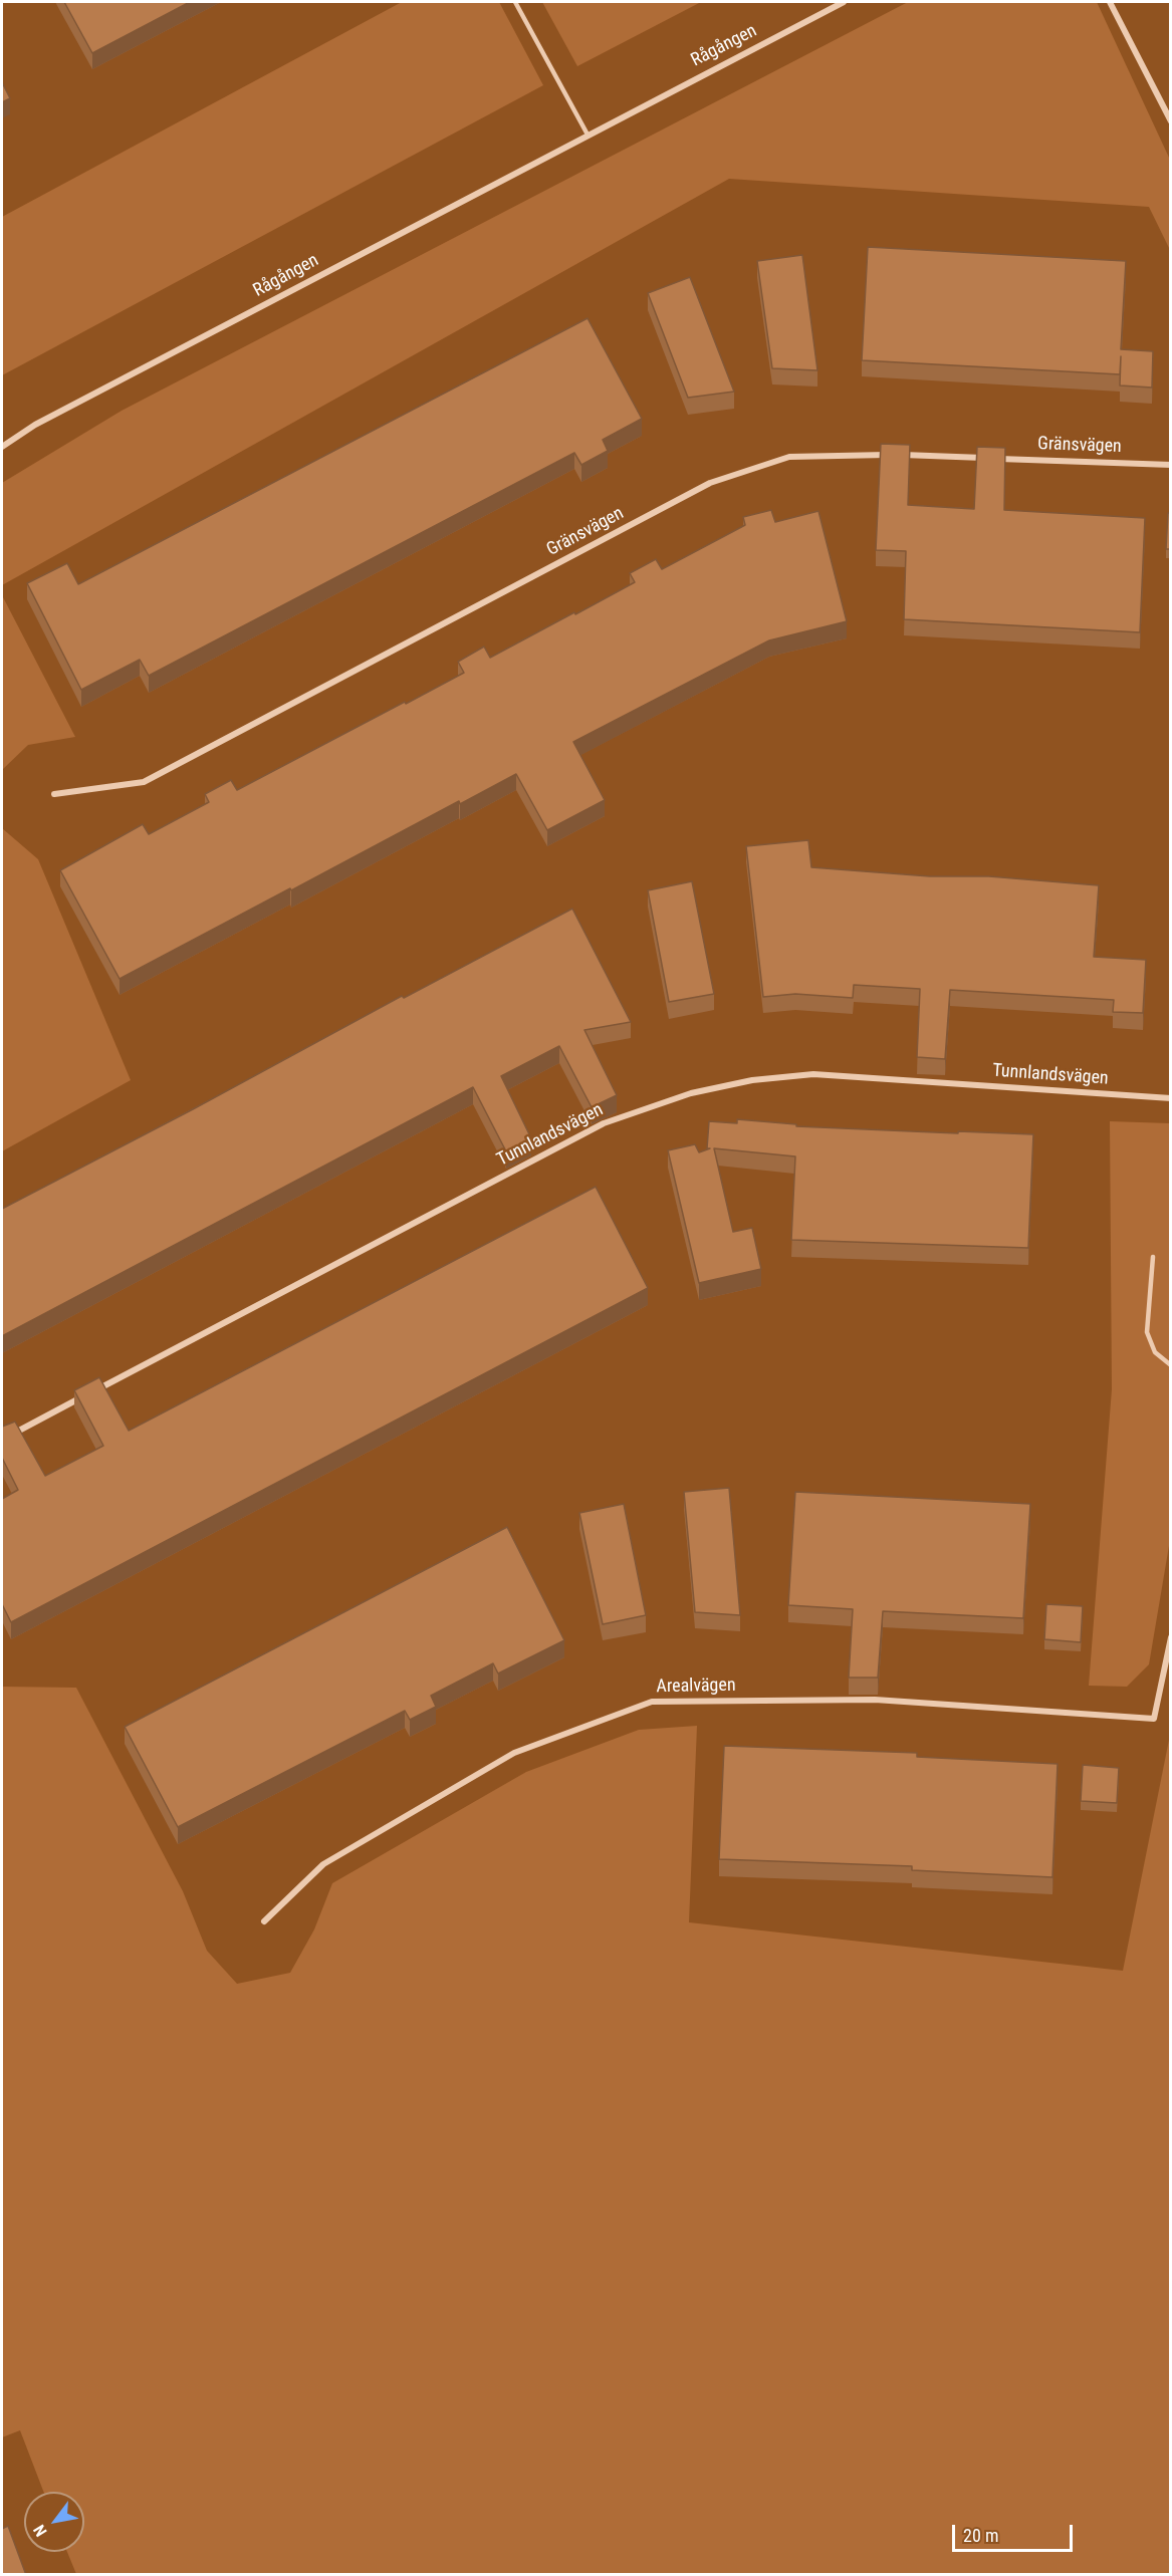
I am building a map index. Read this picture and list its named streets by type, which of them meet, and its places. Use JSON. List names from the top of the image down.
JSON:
{
  "streets": {
    "street": [
      "Rågången",
      "Gränsvägen",
      "Tunnlandsvägen",
      "Arealvägen"
    ]
  },
  "scale_bar": "20 m",
  "north": "bottom left"
}
